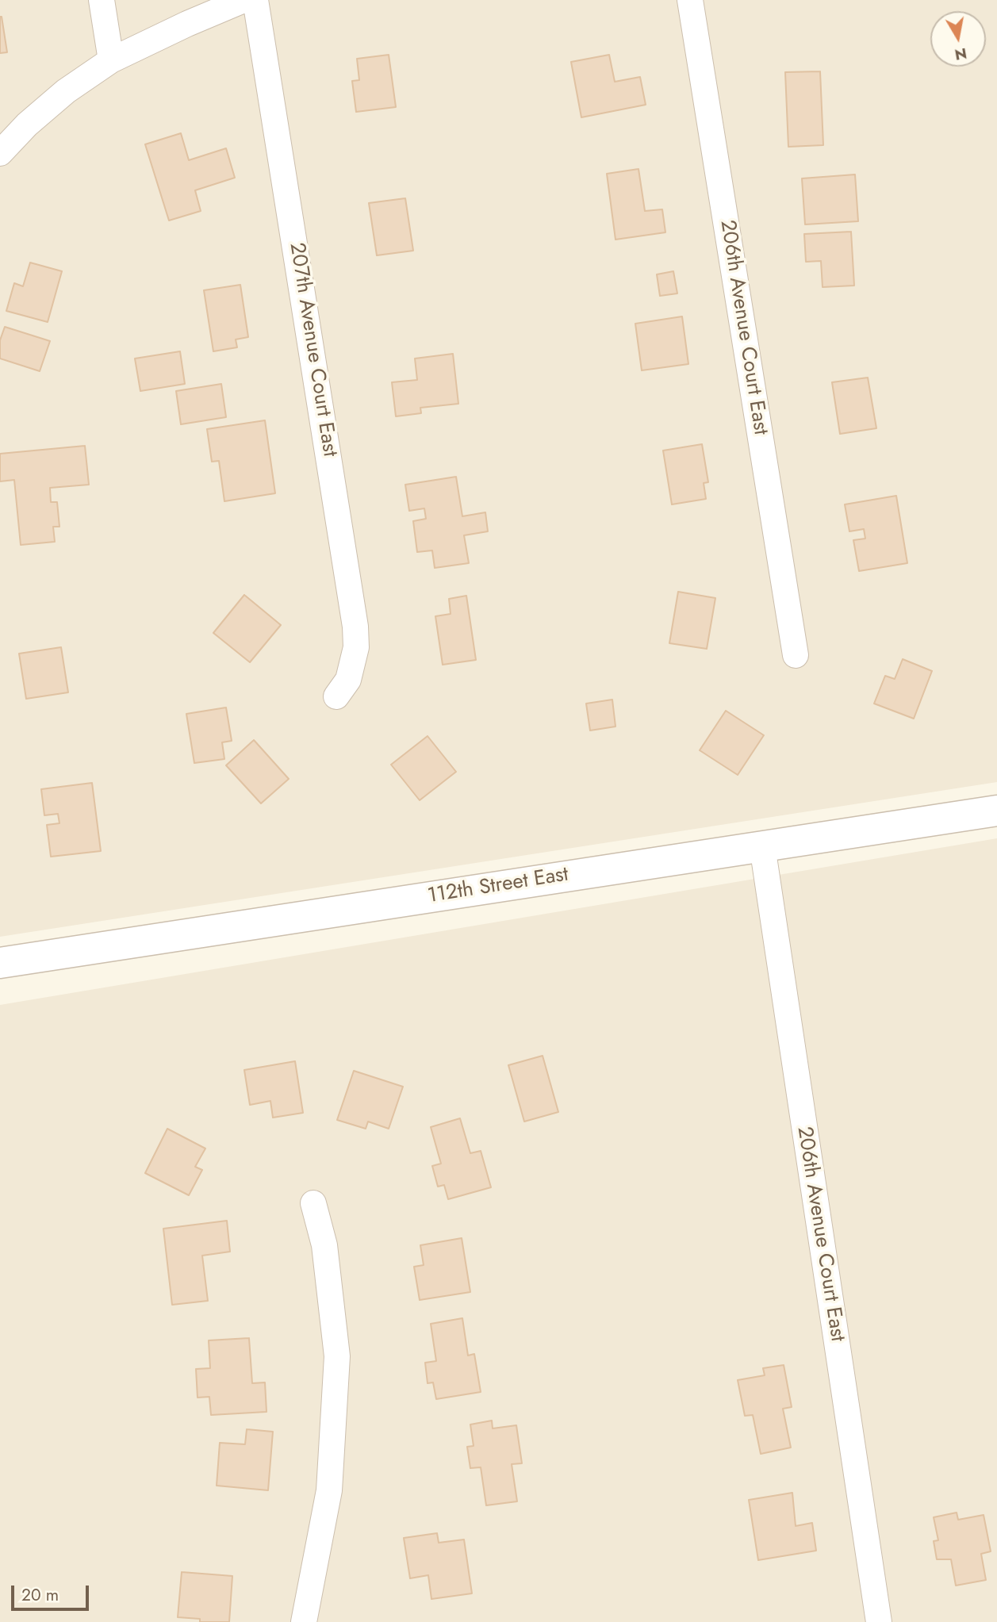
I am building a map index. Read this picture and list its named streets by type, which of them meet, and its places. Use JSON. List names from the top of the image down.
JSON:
{
  "streets": {
    "street": ["206th Avenue Court East", "207th Avenue Court East", "112th Street East"]
  },
  "crossings": [
    ["206th Avenue Court East", "112th Street East"]
  ],
  "scale_bar": "20 m",
  "north": "bottom"
}
